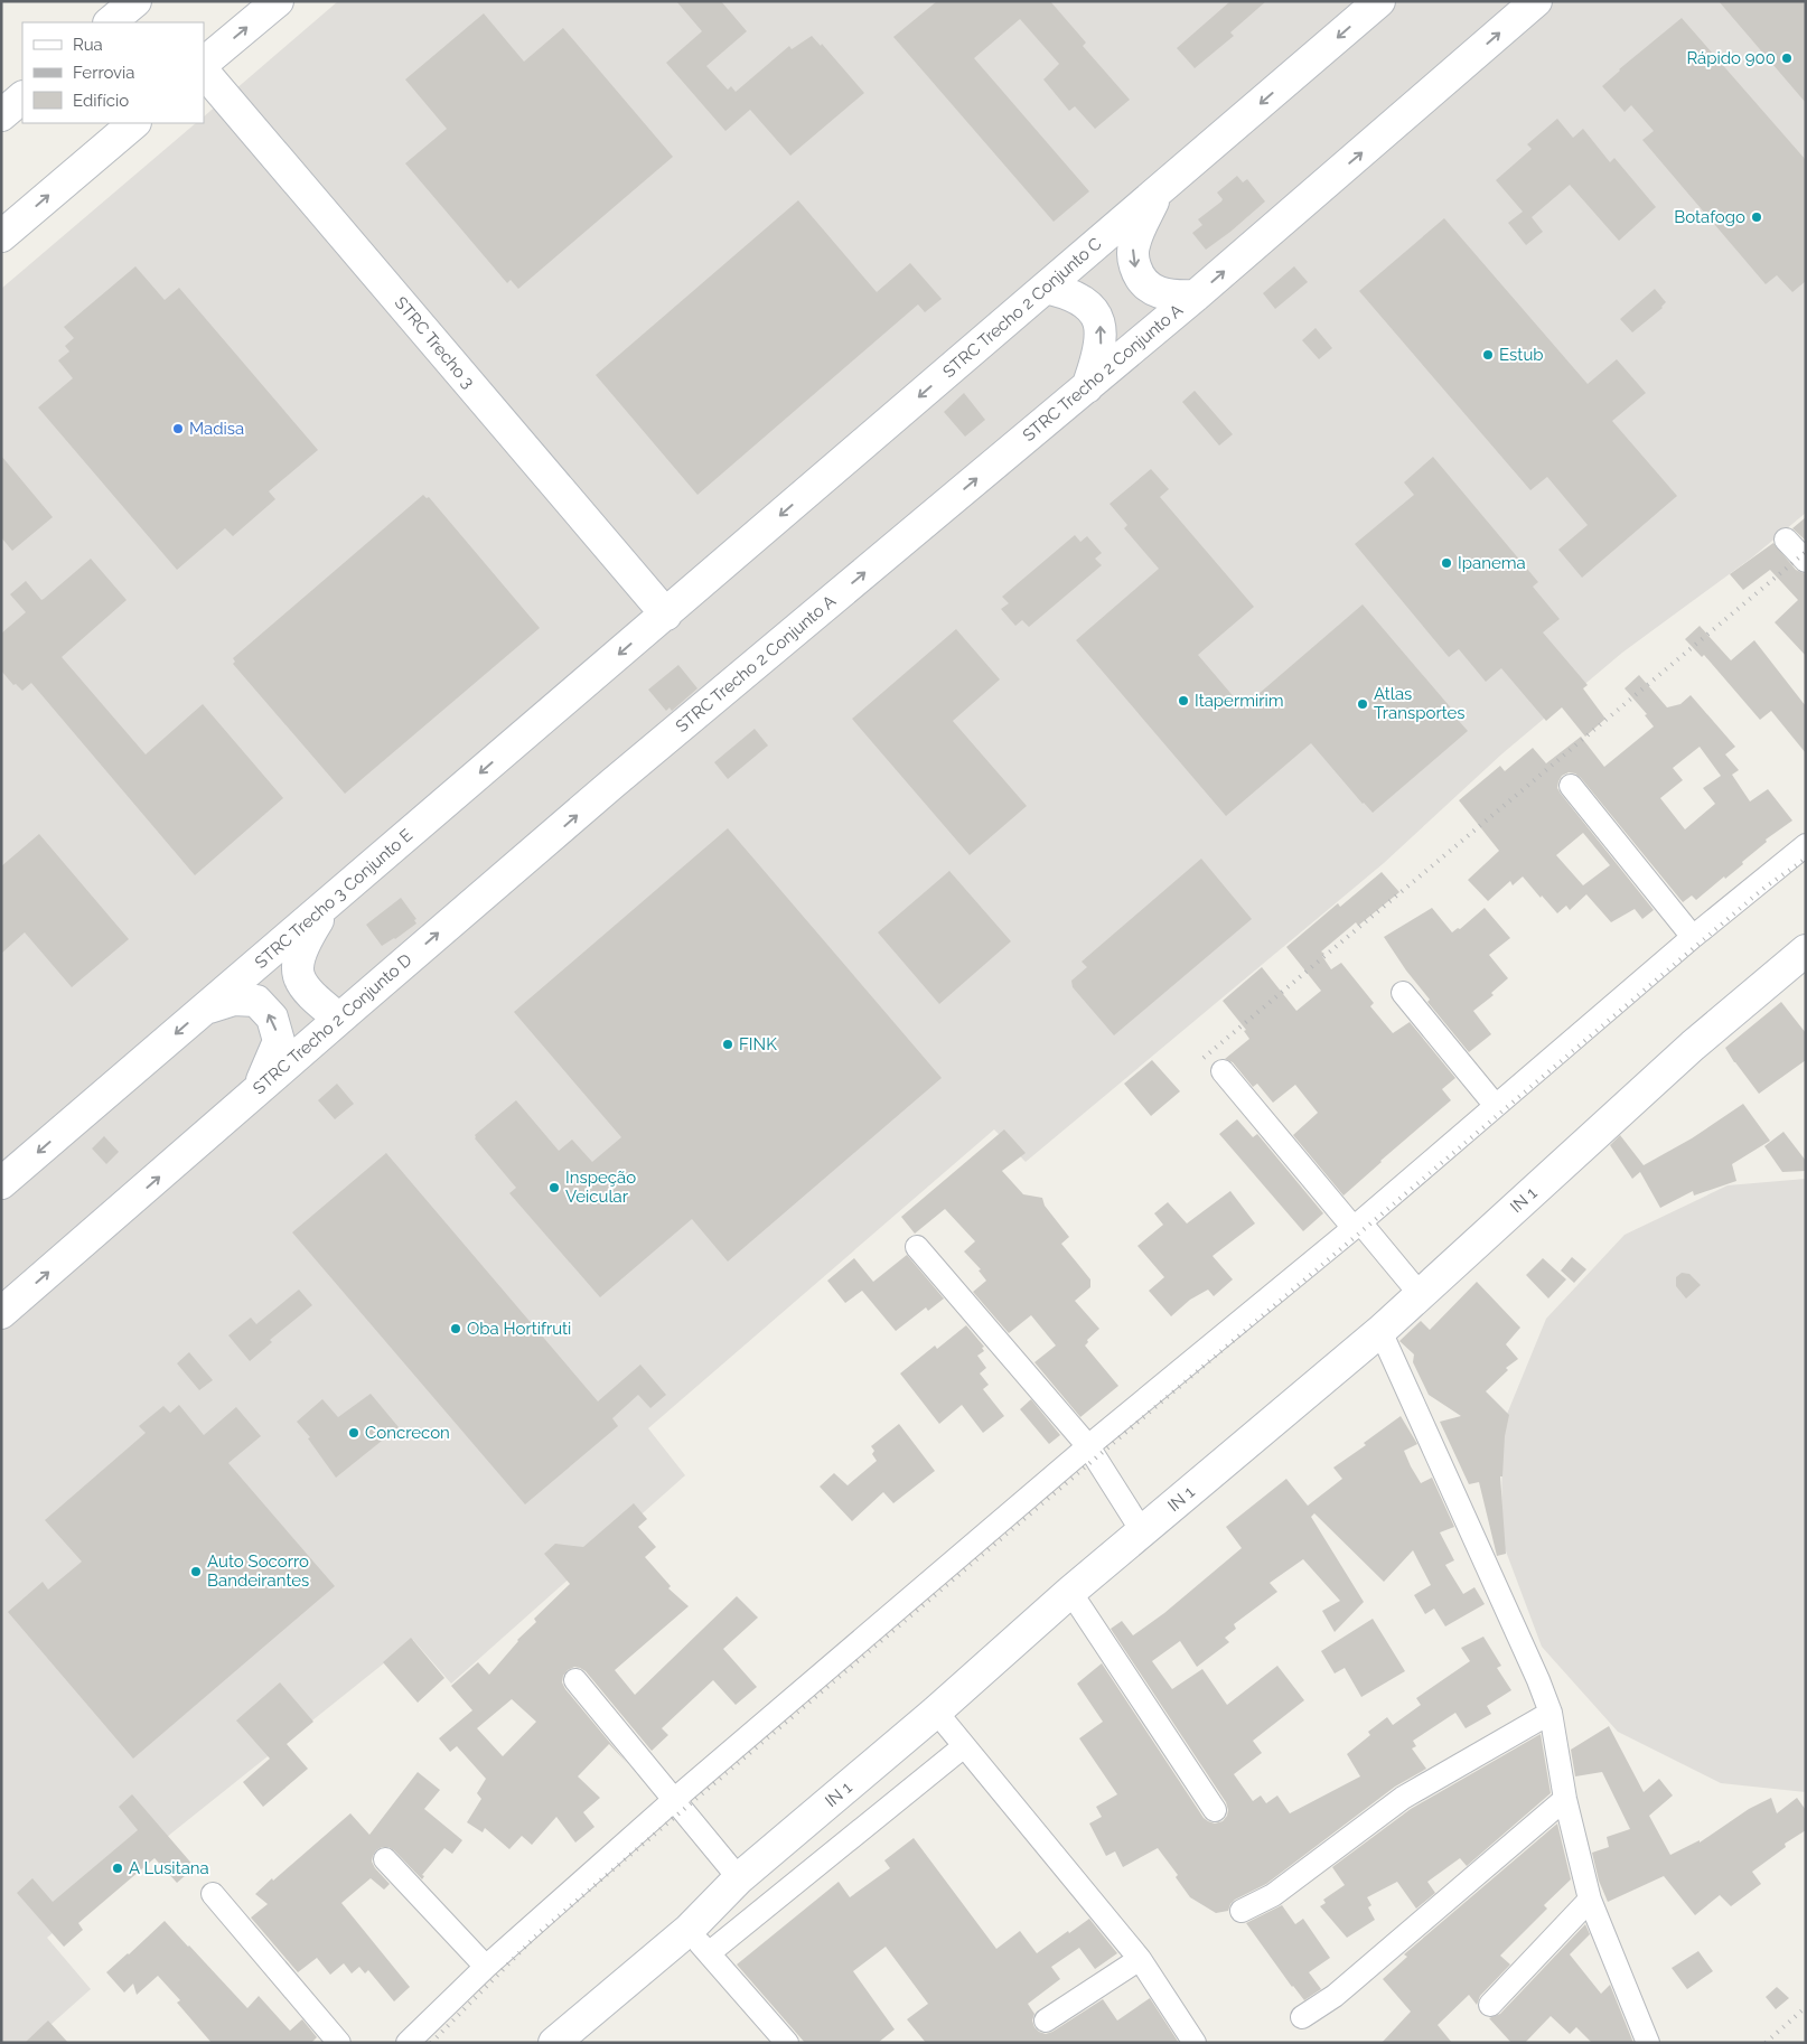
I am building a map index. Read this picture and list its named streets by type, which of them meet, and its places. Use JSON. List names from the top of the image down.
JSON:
{
  "streets": {
    "street": [
      "STRC Trecho 2 Conjunto C",
      "STRC Trecho 3",
      "STRC Trecho 2 Conjunto A",
      "STRC Trecho 3 Conjunto E",
      "STRC Trecho 2 Conjunto D",
      "IN 1"
    ]
  },
  "crossings": [
    ["STRC Trecho 2 Conjunto C", "STRC Trecho 3"],
    ["STRC Trecho 2 Conjunto C", "STRC Trecho 3 Conjunto E"],
    ["STRC Trecho 3", "STRC Trecho 3 Conjunto E"],
    ["STRC Trecho 2 Conjunto A", "STRC Trecho 2 Conjunto D"]
  ],
  "one_way": [
    "STRC Trecho 2 Conjunto C",
    "STRC Trecho 2 Conjunto A",
    "STRC Trecho 3 Conjunto E",
    "STRC Trecho 2 Conjunto D"
  ],
  "places": [
    "Rápido 900",
    "Botafogo",
    "Estub",
    "Madisa",
    "Ipanema",
    "Itapermirim",
    "Atlas Transportes",
    "FINK",
    "Inspeção Veicular",
    "Oba Hortifruti",
    "Concrecon",
    "Auto Socorro Bandeirantes",
    "A Lusitana"
  ],
  "legend": ["Rua", "Ferrovia", "Edifício"]
}
